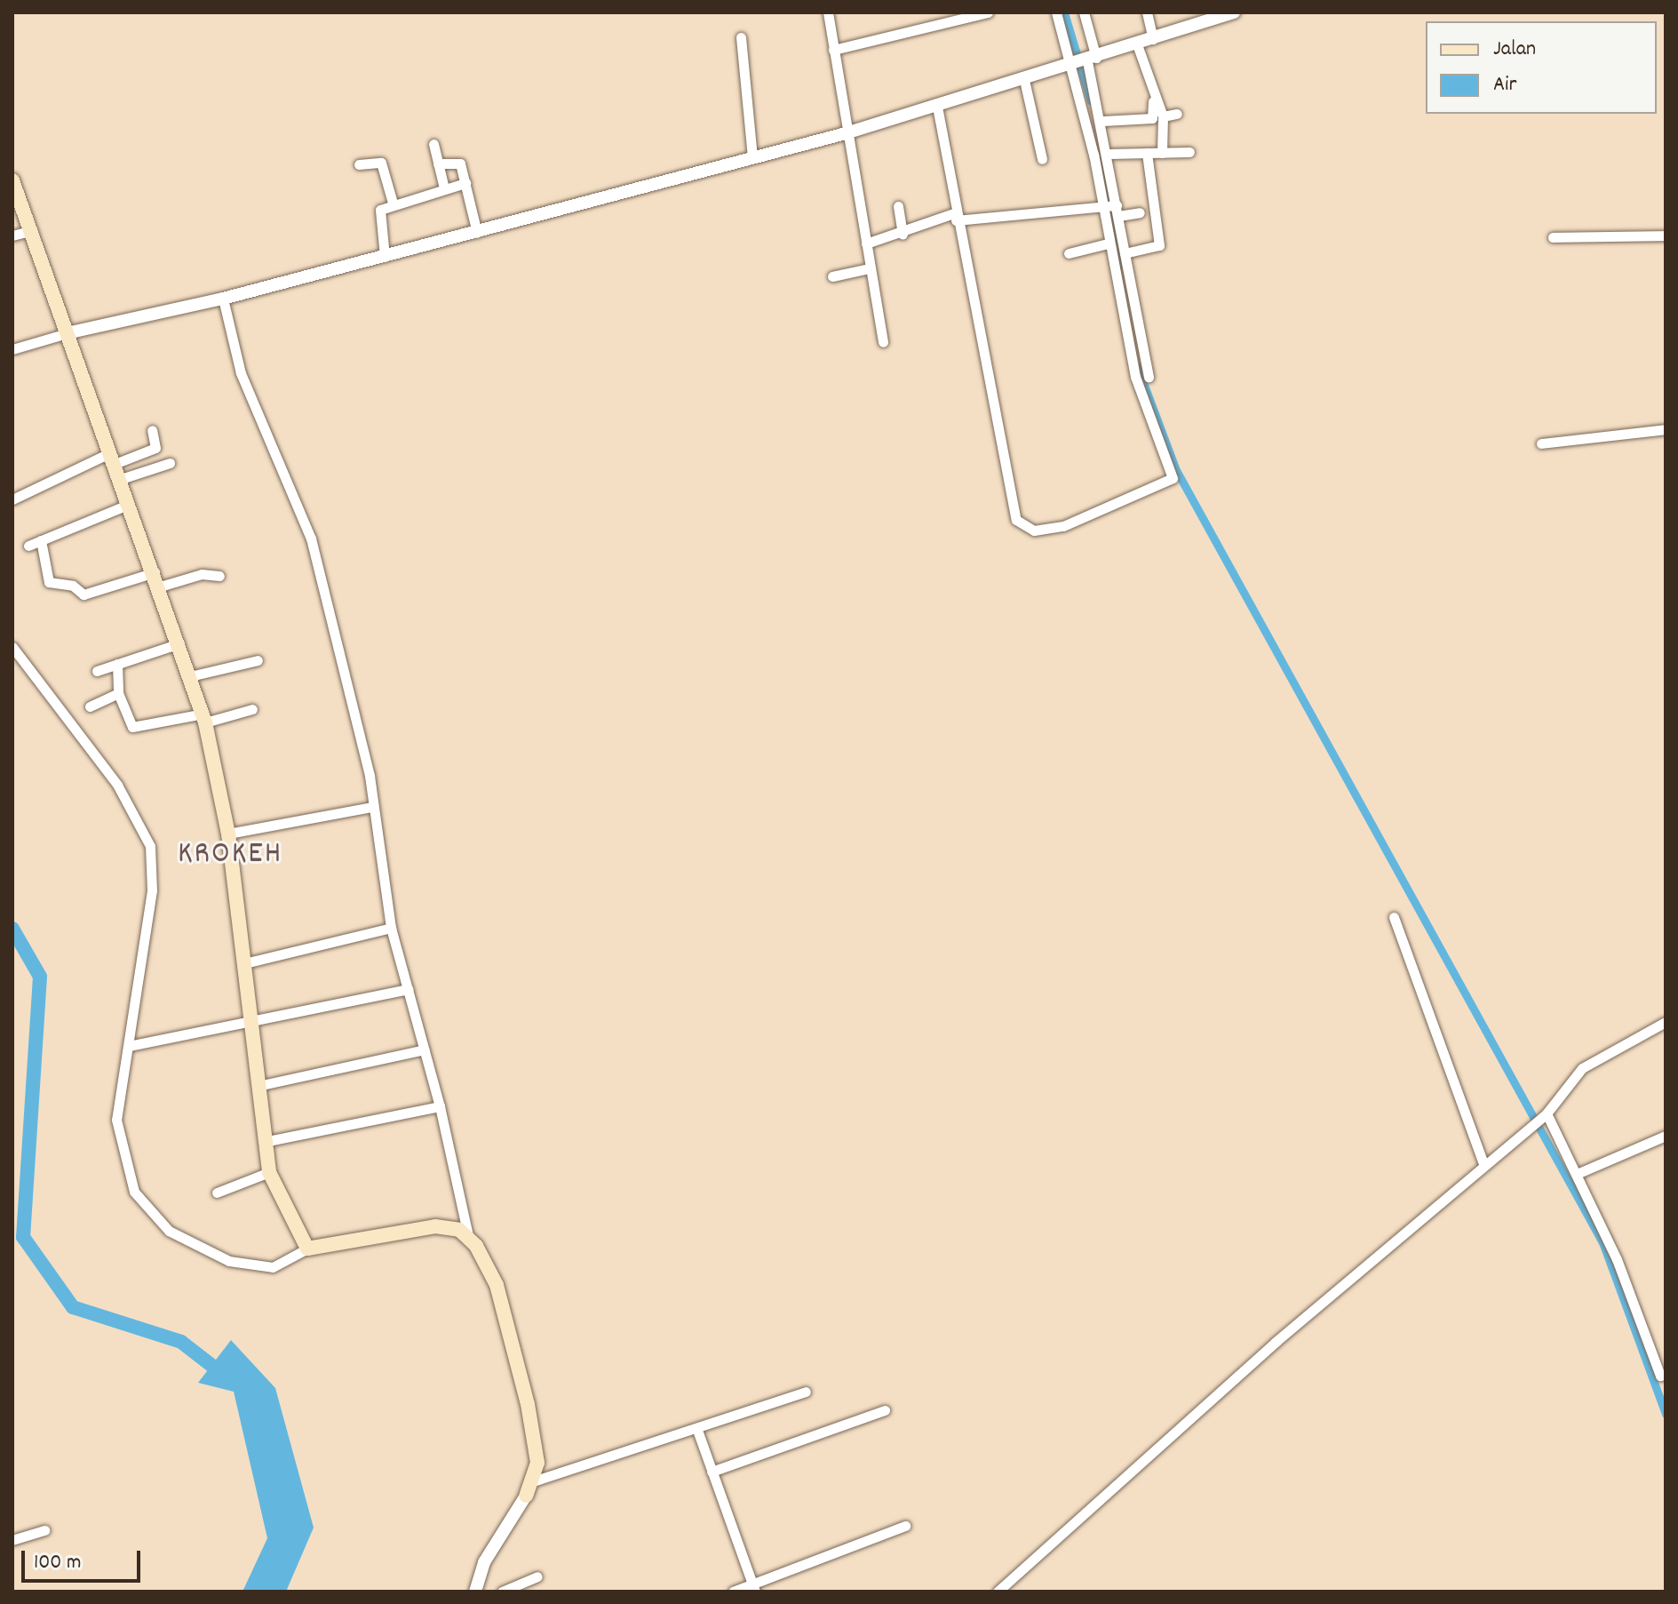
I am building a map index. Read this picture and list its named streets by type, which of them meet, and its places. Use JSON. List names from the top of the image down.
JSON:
{
  "districts": ["KROKEH"],
  "legend": ["Jalan", "Air"],
  "scale_bar": "100 m"
}
